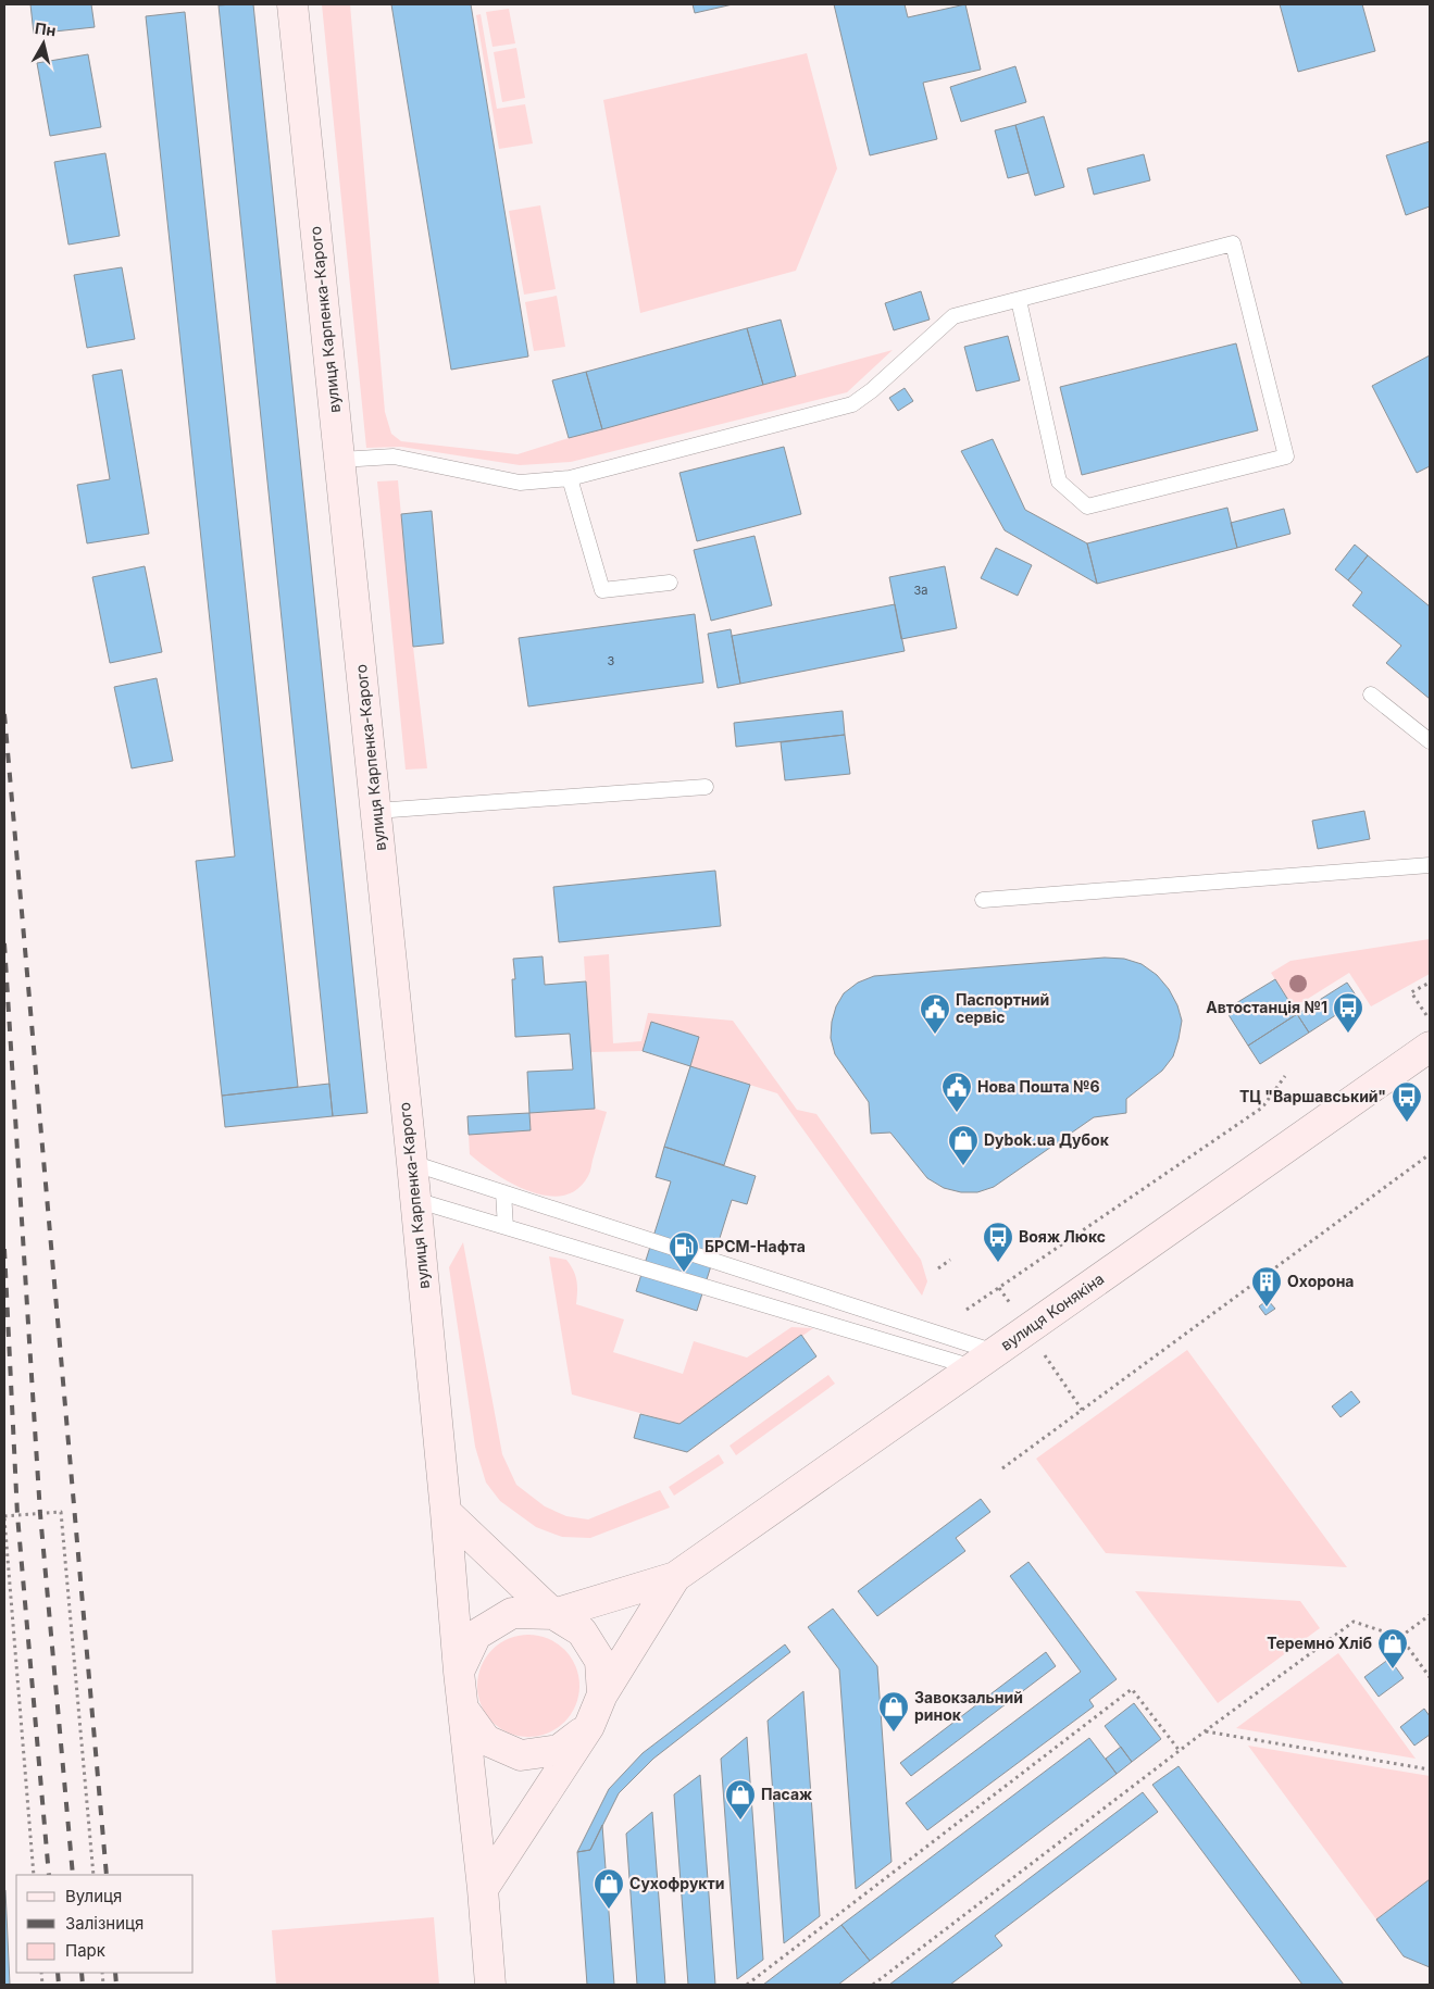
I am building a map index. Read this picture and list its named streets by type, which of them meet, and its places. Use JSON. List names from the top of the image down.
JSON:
{
  "streets": {
    "main road": ["вулиця Карпенка-Карого", "вулиця Конякіна"]
  },
  "places": {
    "bus stop": ["Автостанція №1", "ТЦ \"Варшавський\"", "Вояж Люкс"],
    "public building": ["Паспортний сервіс", "Нова Пошта №6"],
    "shop": [
      "Dybok.ua Дубок",
      "Теремно Хліб",
      "Завокзальний ринок",
      "Пасаж",
      "Сухофрукти"
    ],
    "fuel station": ["БРСМ-Нафта"],
    "building": ["Охорона"]
  },
  "house_numbers": ["3а", "3"],
  "legend": ["Вулиця", "Залізниця", "Парк"],
  "north": "top"
}
